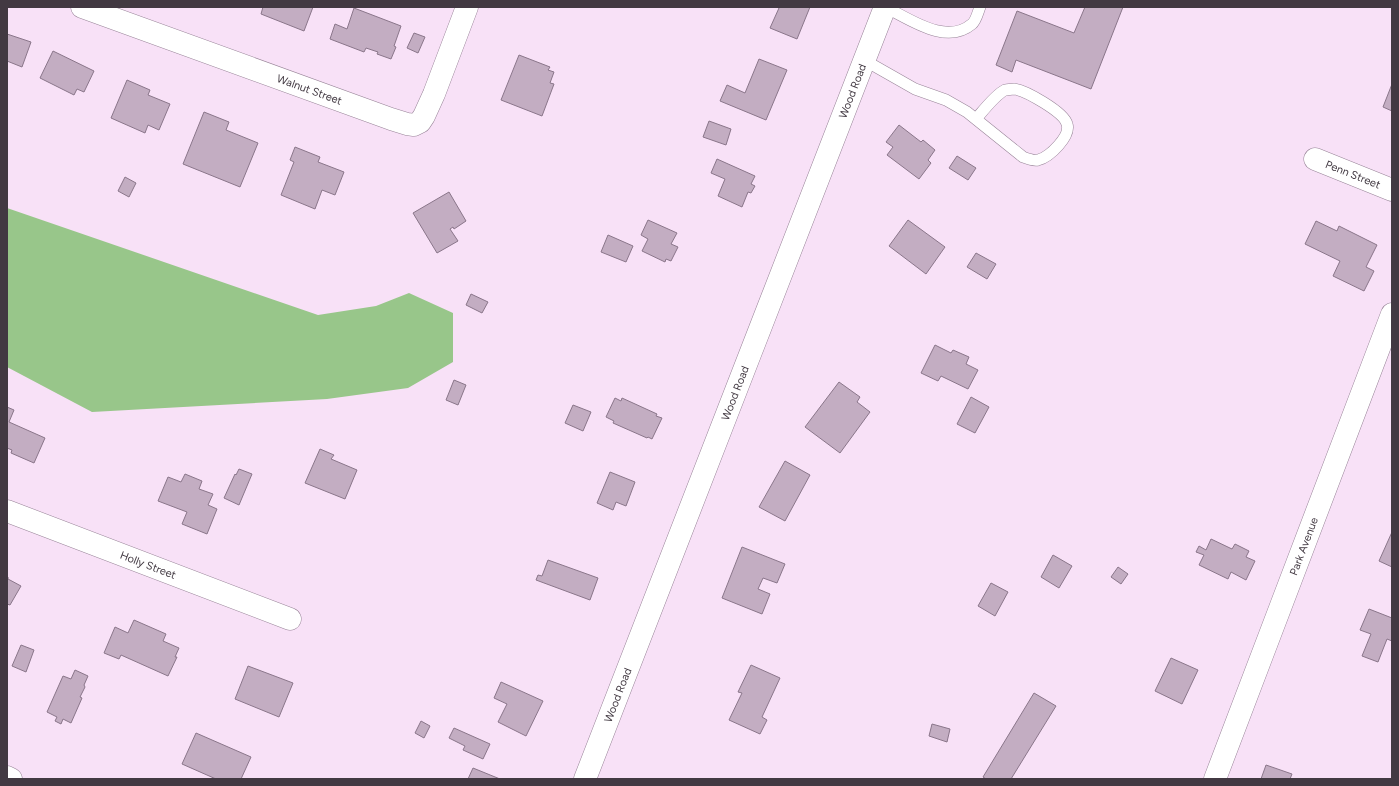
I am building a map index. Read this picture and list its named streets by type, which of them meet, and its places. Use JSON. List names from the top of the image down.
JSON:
{
  "streets": {
    "street": [
      "Walnut Street",
      "Wood Road",
      "Penn Street",
      "Park Avenue",
      "Holly Street"
    ]
  }
}
